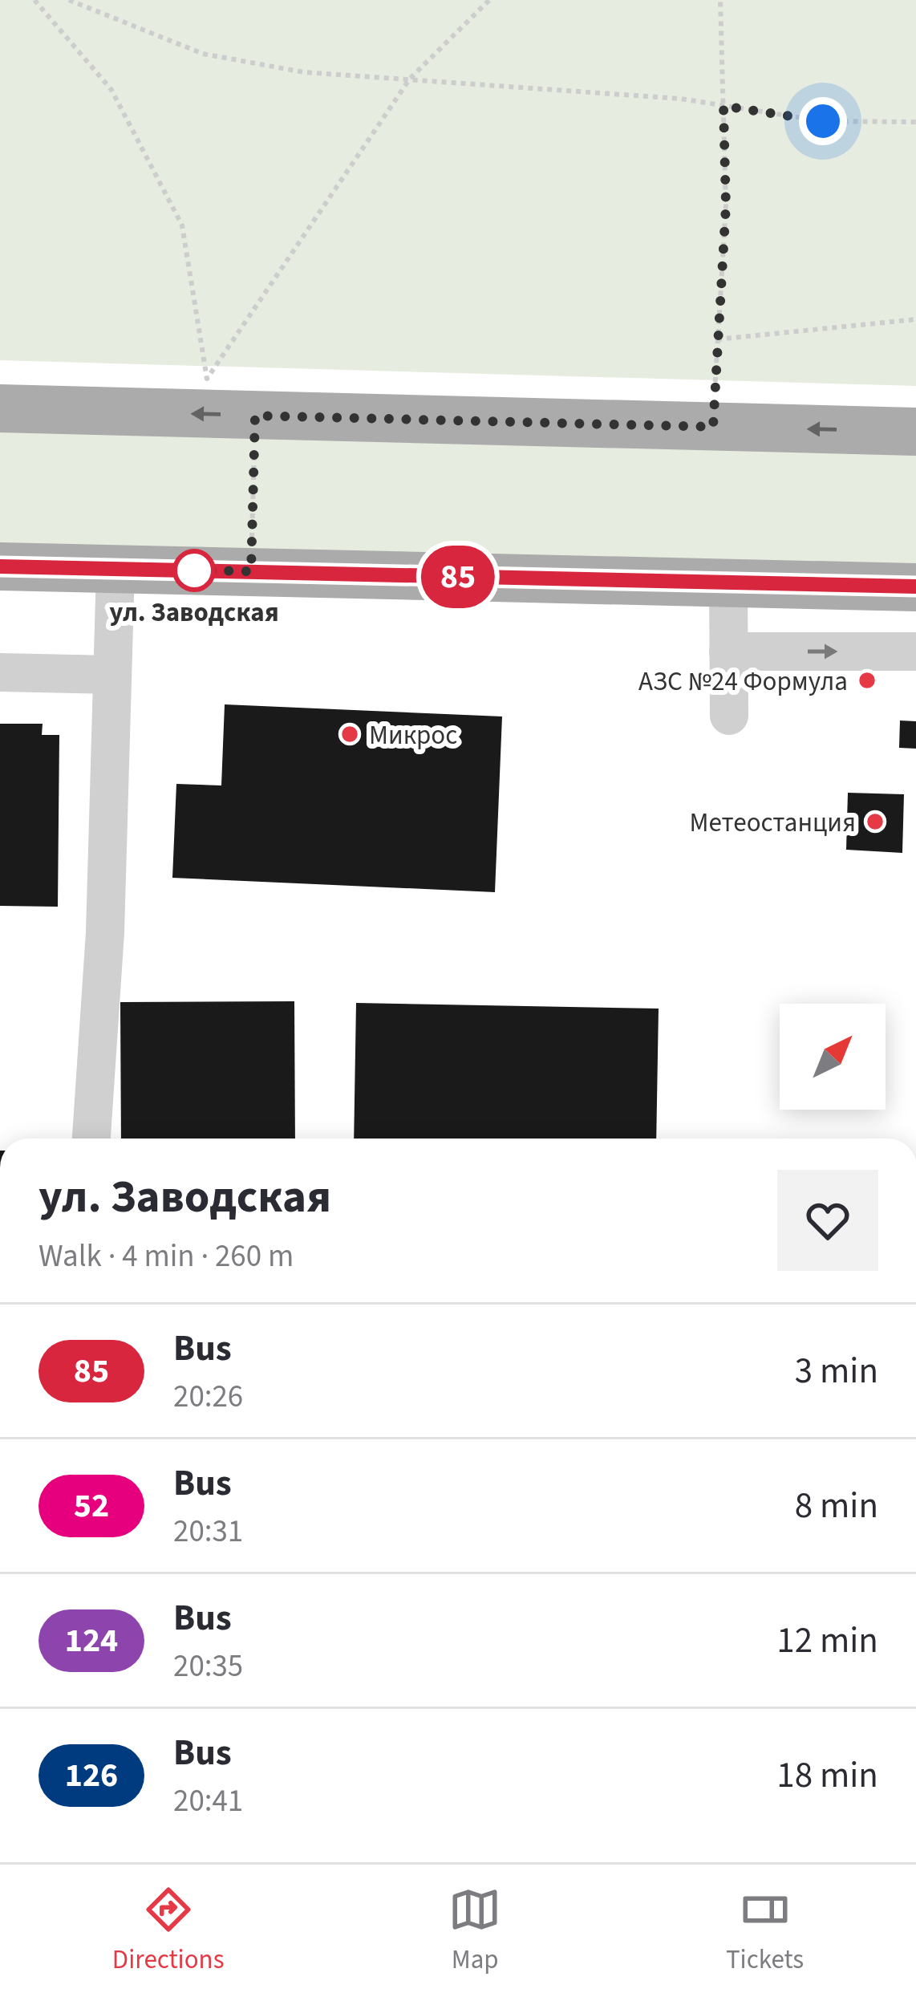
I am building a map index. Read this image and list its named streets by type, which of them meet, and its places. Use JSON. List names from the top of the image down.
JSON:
{
  "places": [
    "ул. Заводская",
    "АЗС №24 Формула",
    "Микрос",
    "Метеостанция"
  ],
  "lines": ["bus line 85"],
  "north": "top right",
  "page": {
    "on_map": "85",
    "heading": ["ул. Заводская", "Walk · 4 min · 260 m"],
    "list": [
      {
        "mark": "85",
        "name": "Bus",
        "note": "20:26",
        "value": "3 min"
      },
      {
        "mark": "52",
        "name": "Bus",
        "note": "20:31",
        "value": "8 min"
      },
      {
        "mark": "124",
        "name": "Bus",
        "note": "20:35",
        "value": "12 min"
      },
      {
        "mark": "126",
        "name": "Bus",
        "note": "20:41",
        "value": "18 min"
      }
    ],
    "tabs": ["Directions", "Map", "Tickets"]
  }
}
